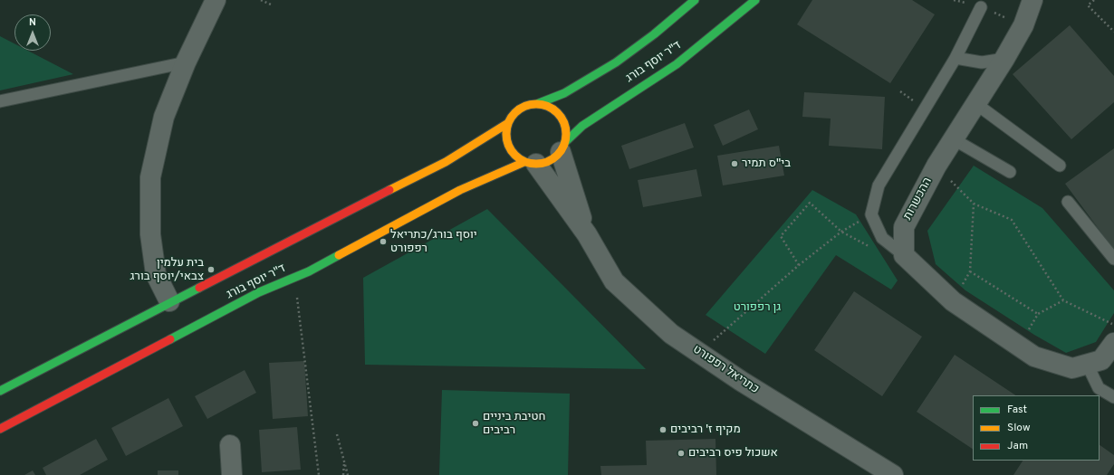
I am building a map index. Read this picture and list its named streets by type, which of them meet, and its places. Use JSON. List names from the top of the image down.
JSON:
{
  "streets": {
    "street": ["ד\"ר יוסף בורג", "ההכשרות", "כתריאל רפפורט"]
  },
  "crossings": [
    ["ד\"ר יוסף בורג", "כתריאל רפפורט"]
  ],
  "parks": ["גן רפפורט"],
  "places": [
    "בי\"ס תמיר",
    "יוסף בורג/כתריאל רפפורט",
    "בית עלמין צבאי/יוסף בורג",
    "חטיבת ביניים רביבים",
    "מקיף ז' רביבים",
    "אשכול פיס רביבים"
  ],
  "legend": ["Fast", "Slow", "Jam"],
  "north": "top"
}
